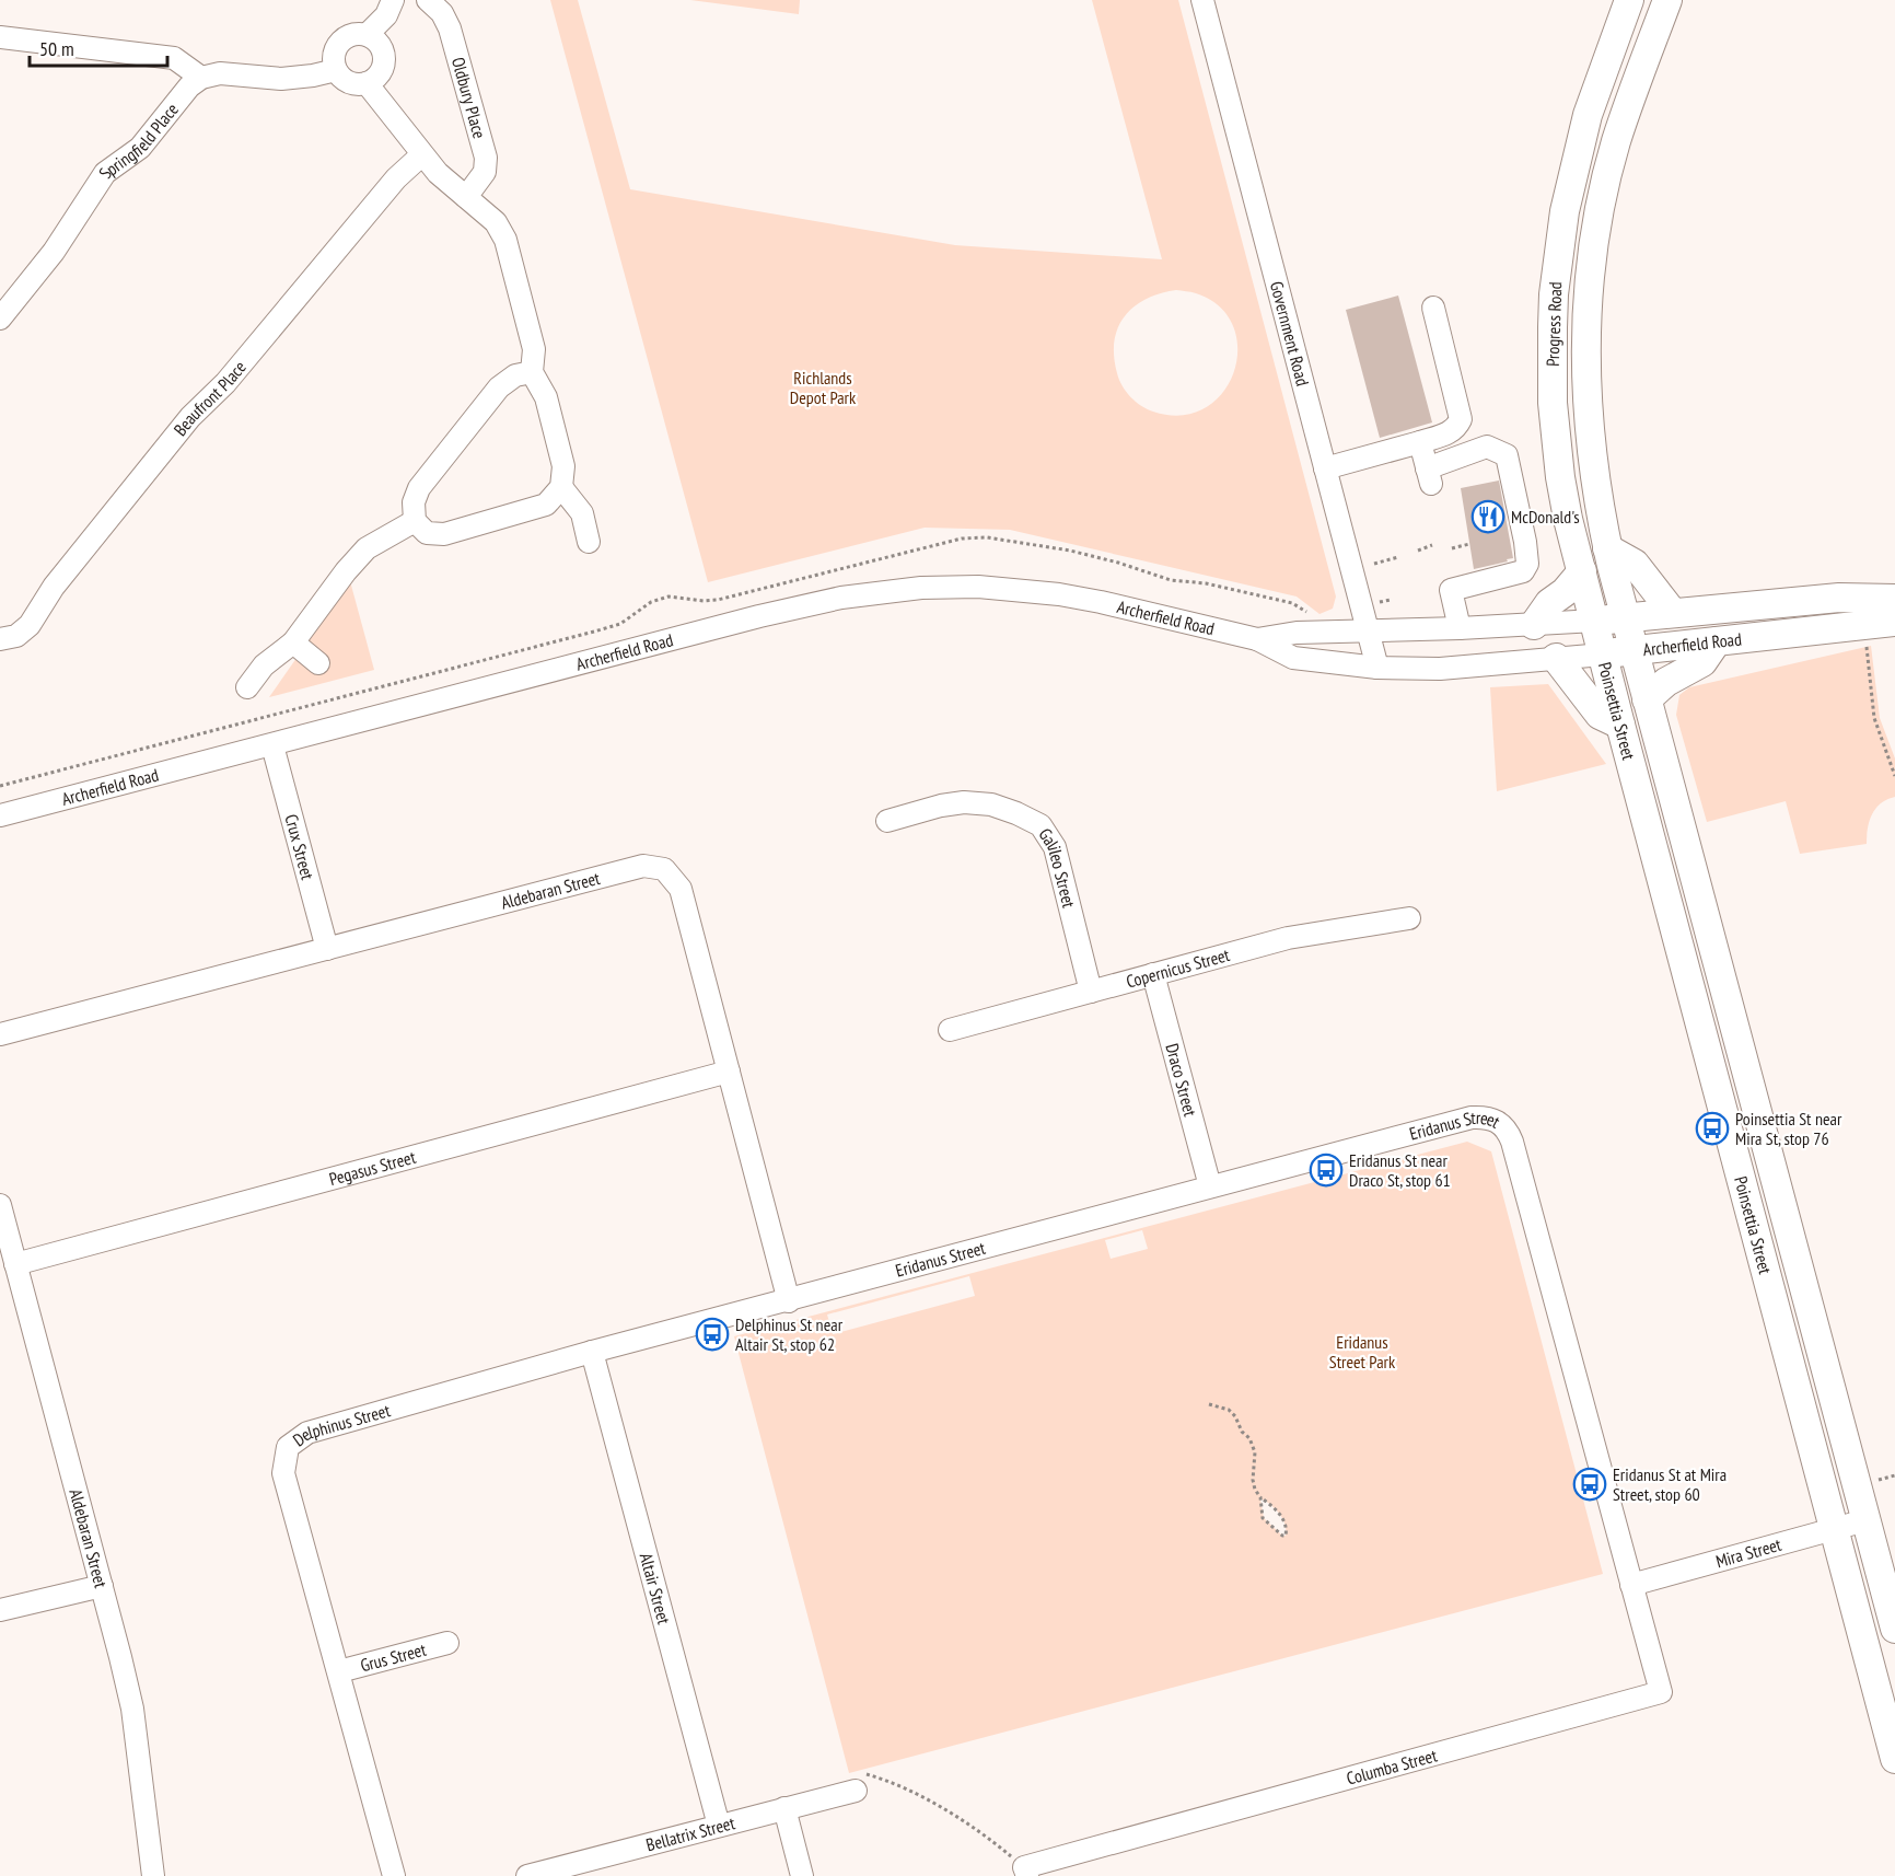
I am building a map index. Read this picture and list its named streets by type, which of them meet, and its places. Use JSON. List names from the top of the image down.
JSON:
{
  "streets": {
    "main road": ["Progress Road", "Archerfield Road", "Poinsettia Street"],
    "street": [
      "Oldbury Place",
      "Springfield Place",
      "Government Road",
      "Beaufront Place",
      "Crux Street",
      "Galileo Street",
      "Aldebaran Street",
      "Copernicus Street",
      "Draco Street",
      "Eridanus Street",
      "Pegasus Street",
      "Delphinus Street",
      "Mira Street",
      "Altair Street",
      "Grus Street",
      "Columba Street",
      "Bellatrix Street"
    ]
  },
  "crossings": [
    ["Progress Road", "Archerfield Road"],
    ["Progress Road", "Poinsettia Street"],
    ["Government Road", "Archerfield Road"],
    ["Archerfield Road", "Poinsettia Street"],
    ["Archerfield Road", "Crux Street"],
    ["Poinsettia Street", "Mira Street"],
    ["Crux Street", "Aldebaran Street"],
    ["Galileo Street", "Copernicus Street"],
    ["Aldebaran Street", "Eridanus Street"],
    ["Aldebaran Street", "Pegasus Street"],
    ["Aldebaran Street", "Delphinus Street"],
    ["Copernicus Street", "Draco Street"],
    ["Draco Street", "Eridanus Street"],
    ["Eridanus Street", "Delphinus Street"],
    ["Eridanus Street", "Mira Street"],
    ["Eridanus Street", "Columba Street"],
    ["Delphinus Street", "Altair Street"],
    ["Delphinus Street", "Grus Street"],
    ["Mira Street", "Columba Street"],
    ["Altair Street", "Bellatrix Street"]
  ],
  "parks": ["Richlands Depot Park", "Eridanus Street Park"],
  "places": {
    "restaurant": ["McDonald's"],
    "bus stop": [
      "Poinsettia St near Mira St, stop 76",
      "Eridanus St near Draco St, stop 61",
      "Delphinus St near Altair St, stop 62",
      "Eridanus St at Mira Street, stop 60"
    ]
  },
  "scale_bar": "50 m"
}
